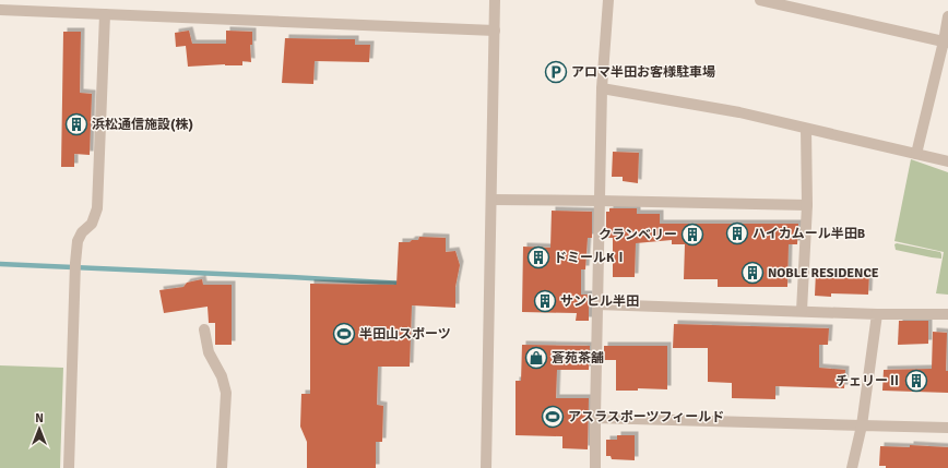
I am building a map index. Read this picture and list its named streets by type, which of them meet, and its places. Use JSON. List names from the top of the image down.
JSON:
{
  "places": {
    "parking": ["アロマ半田お客様駐車場"],
    "building": [
      "浜松通信施設(株)",
      "ハイカムール半田B",
      "クランベリー",
      "ドミールKⅠ",
      "NOBLE RESIDENCE",
      "サンヒル半田",
      "チェリーⅡ"
    ],
    "sports": ["半田山スポーツ", "アスラスポーツフィールド"],
    "shop": ["蒼苑茶舗"]
  },
  "north": "top"
}
